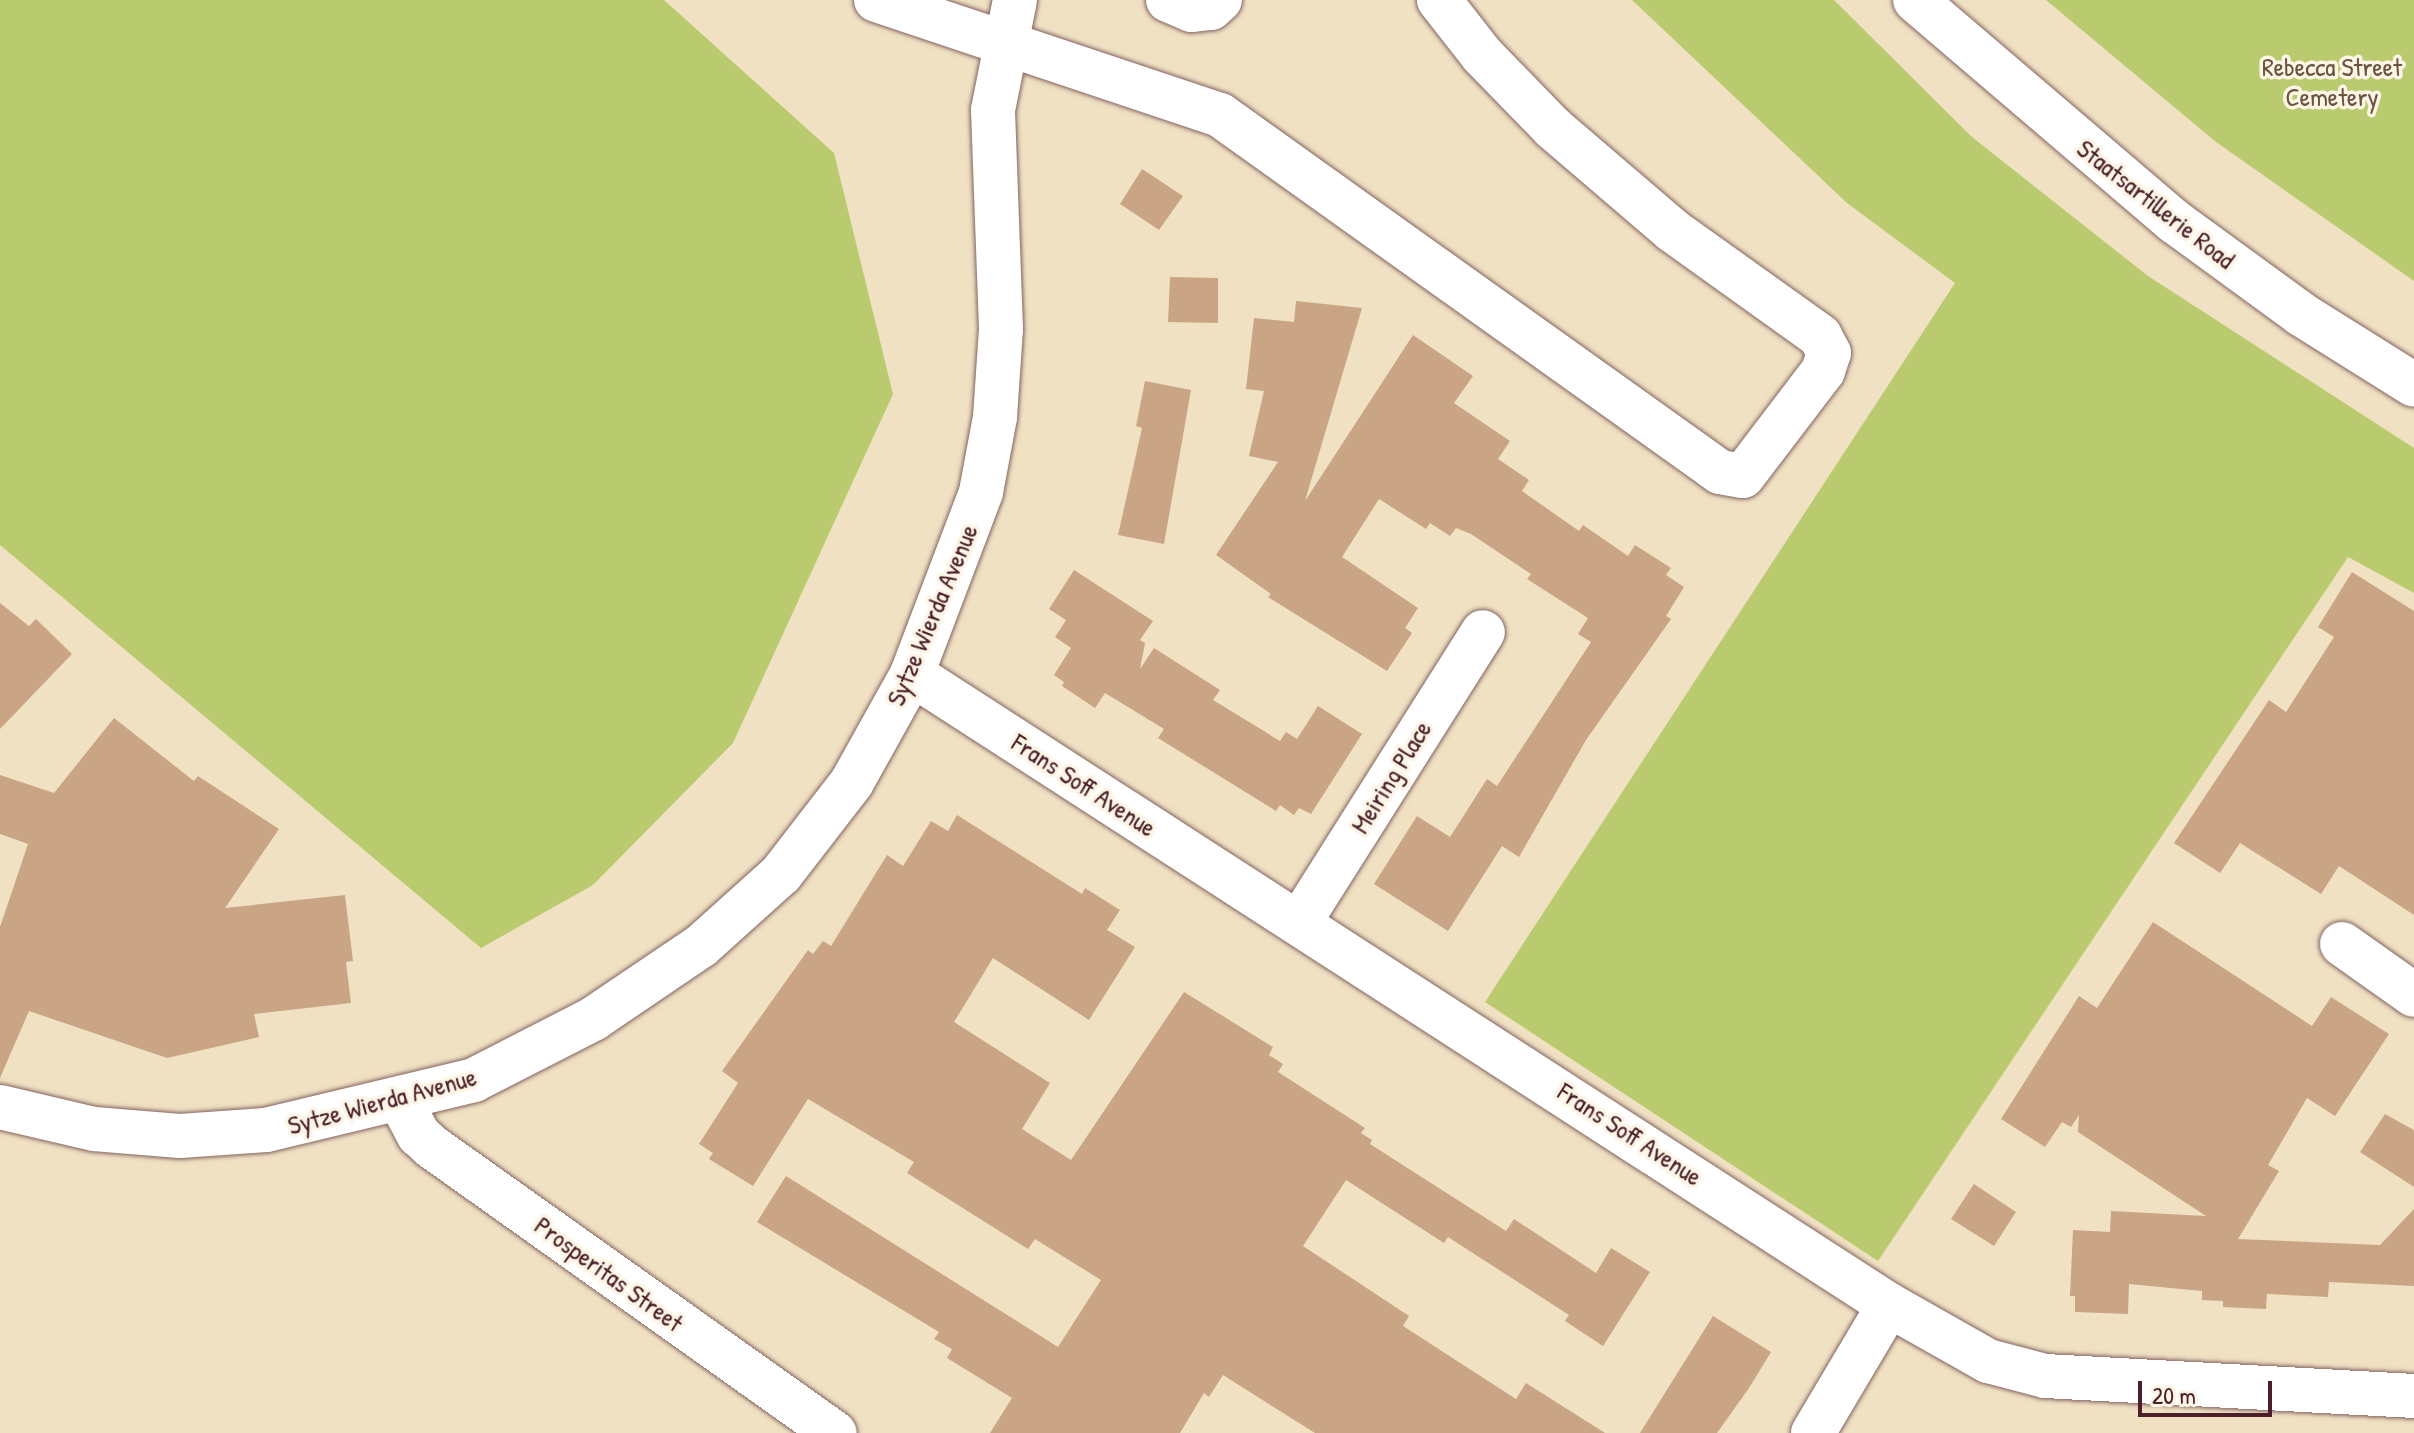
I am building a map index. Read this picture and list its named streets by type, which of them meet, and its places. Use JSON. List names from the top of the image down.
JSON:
{
  "streets": {
    "street": [
      "Staatsartillerie Road",
      "Sytze Wierda Avenue",
      "Meiring Place",
      "Frans Soff Avenue",
      "Prosperitas Street"
    ]
  },
  "crossings": [
    ["Sytze Wierda Avenue", "Frans Soff Avenue"],
    ["Sytze Wierda Avenue", "Prosperitas Street"],
    ["Meiring Place", "Frans Soff Avenue"]
  ],
  "parks": ["Rebecca Street Cemetery"],
  "scale_bar": "20 m"
}
